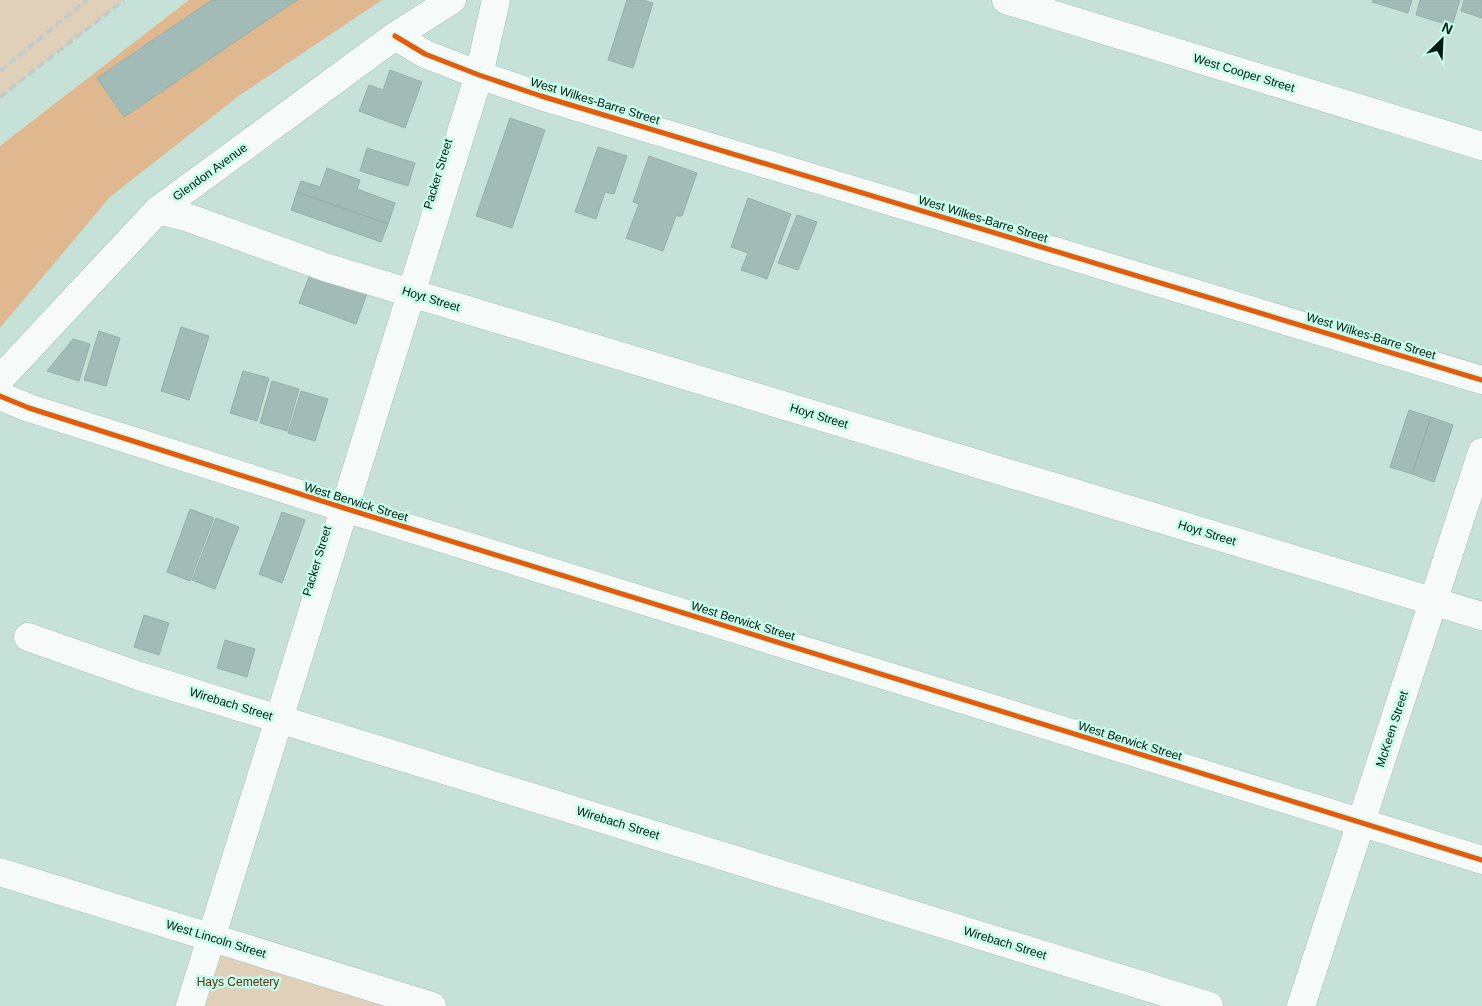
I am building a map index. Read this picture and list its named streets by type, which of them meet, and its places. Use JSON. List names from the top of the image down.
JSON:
{
  "streets": {
    "street": [
      "West Cooper Street",
      "West Wilkes-Barre Street",
      "Glendon Avenue",
      "Packer Street",
      "Hoyt Street",
      "West Berwick Street",
      "Wirebach Street",
      "McKeen Street",
      "West Lincoln Street"
    ]
  },
  "crossings": [
    ["West Wilkes-Barre Street", "Glendon Avenue"],
    ["West Wilkes-Barre Street", "Packer Street"],
    ["Glendon Avenue", "Hoyt Street"],
    ["Packer Street", "Hoyt Street"],
    ["Packer Street", "West Berwick Street"],
    ["Packer Street", "Wirebach Street"],
    ["Packer Street", "West Lincoln Street"],
    ["Hoyt Street", "McKeen Street"],
    ["West Berwick Street", "McKeen Street"]
  ],
  "parks": ["Hays Cemetery"],
  "north": "top right"
}
